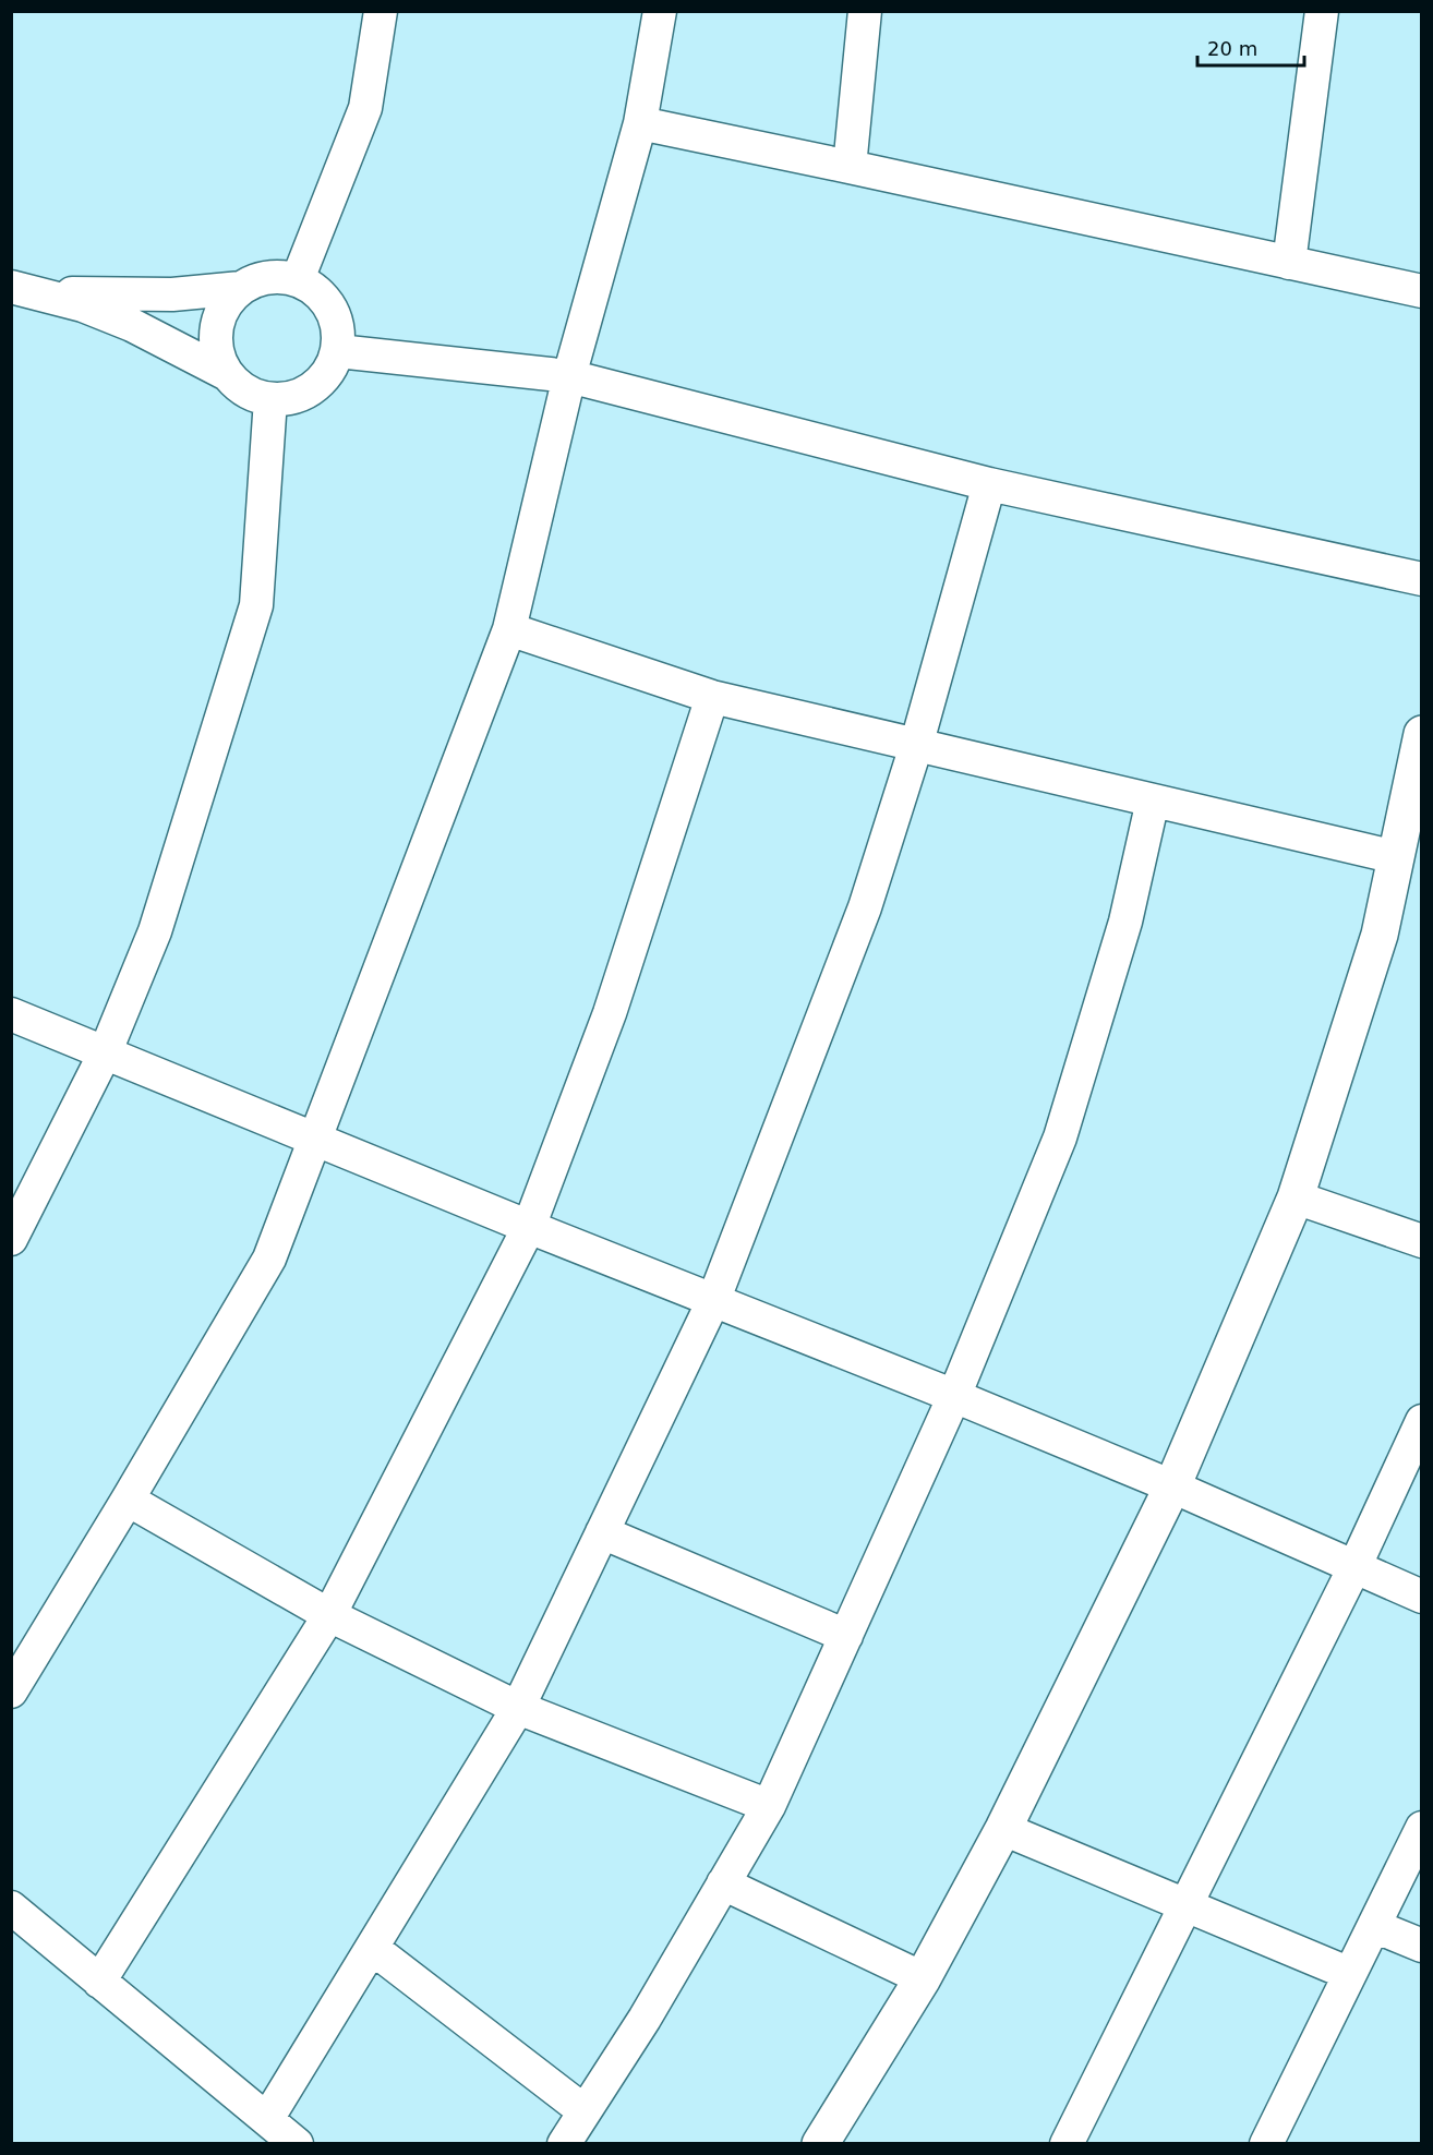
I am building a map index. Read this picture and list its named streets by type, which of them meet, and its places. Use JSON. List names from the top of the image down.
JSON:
{
  "scale_bar": "20 m"
}
